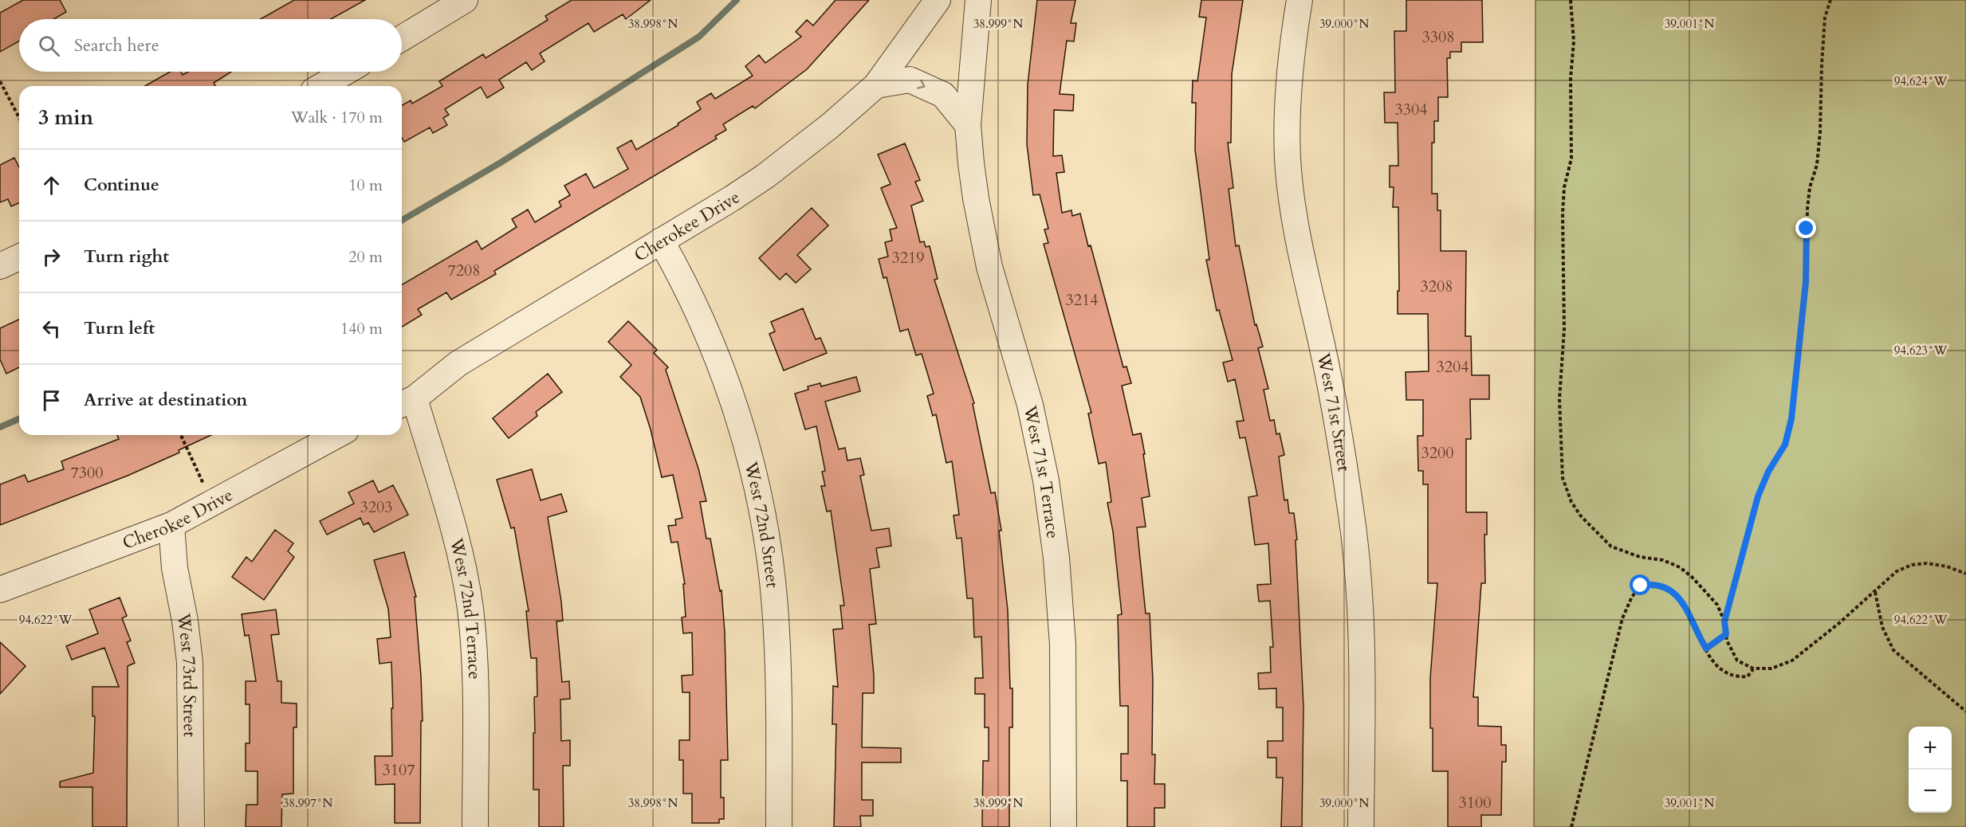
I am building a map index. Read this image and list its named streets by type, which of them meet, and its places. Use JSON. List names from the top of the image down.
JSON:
{
  "streets": {
    "street": [
      "Cherokee Drive",
      "West 71st Street",
      "West 71st Terrace",
      "West 72nd Street",
      "West 72nd Terrace",
      "West 73rd Street"
    ]
  },
  "crossings": [
    ["Cherokee Drive", "West 72nd Street"],
    ["Cherokee Drive", "West 72nd Terrace"],
    ["Cherokee Drive", "West 73rd Street"]
  ],
  "house_numbers": [
    "3308",
    "3304",
    "3219",
    "7208",
    "3208",
    "3214",
    "3204",
    "3200",
    "7300",
    "3203",
    "3107",
    "3100"
  ],
  "page": {
    "search": "Search here",
    "heading": ["3 min", "Walk · 170 m"],
    "list": [
      ["Continue", "10 m"],
      ["Turn right", "20 m"],
      ["Turn left", "140 m"],
      "Arrive at destination"
    ],
    "map_buttons": ["+", "−"]
  },
  "coordinates": [
    "38.998°N",
    "38.999°N",
    "39.000°N",
    "39.001°N",
    "94.624°W",
    "94.623°W",
    "94.622°W",
    "38.997°N"
  ]
}
